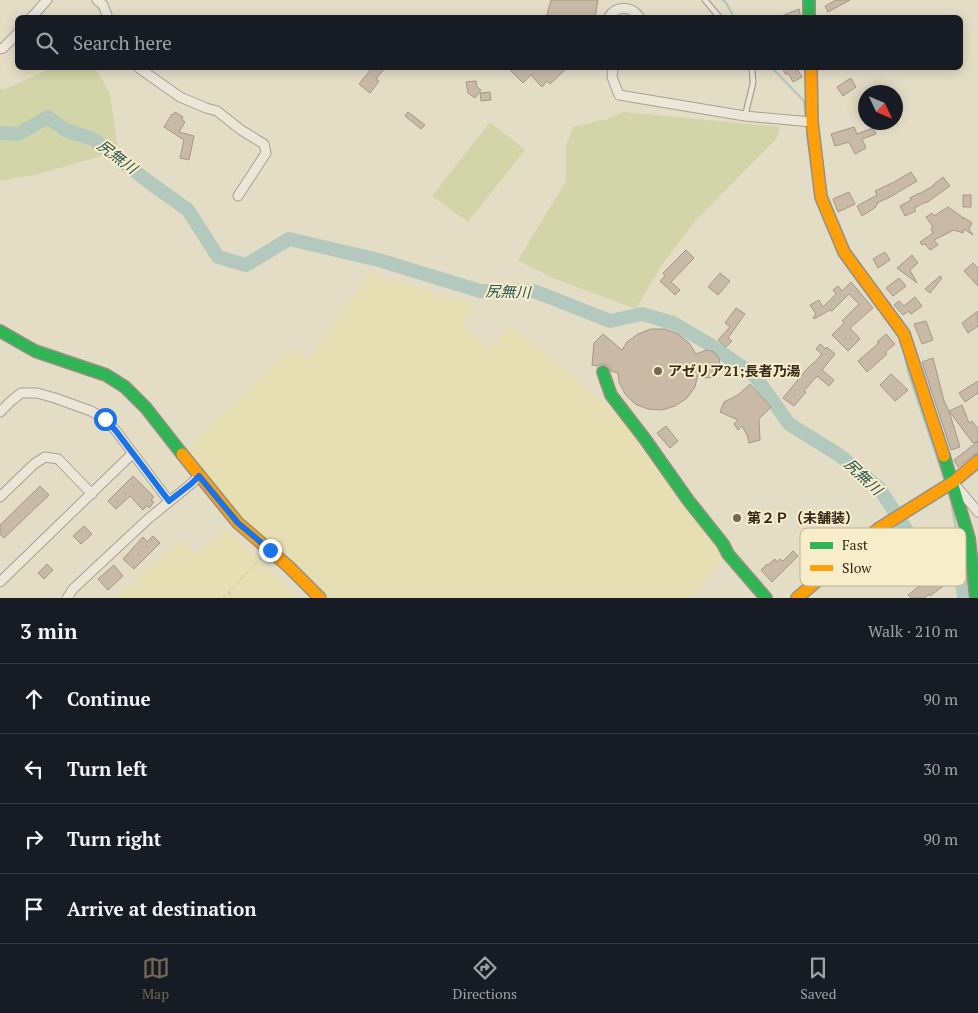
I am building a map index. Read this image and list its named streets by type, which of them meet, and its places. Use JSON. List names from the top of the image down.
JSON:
{
  "water": ["尻無川"],
  "places": ["アゼリア21;長者乃湯", "第２Ｐ（未舗装）"],
  "legend": ["Fast", "Slow"],
  "north": "bottom right",
  "page": {
    "search": "Search here",
    "heading": ["3 min", "Walk · 210 m"],
    "list": [
      ["Continue", "90 m"],
      ["Turn left", "30 m"],
      ["Turn right", "90 m"],
      "Arrive at destination"
    ],
    "nav": ["Map", "Directions", "Saved"]
  }
}
